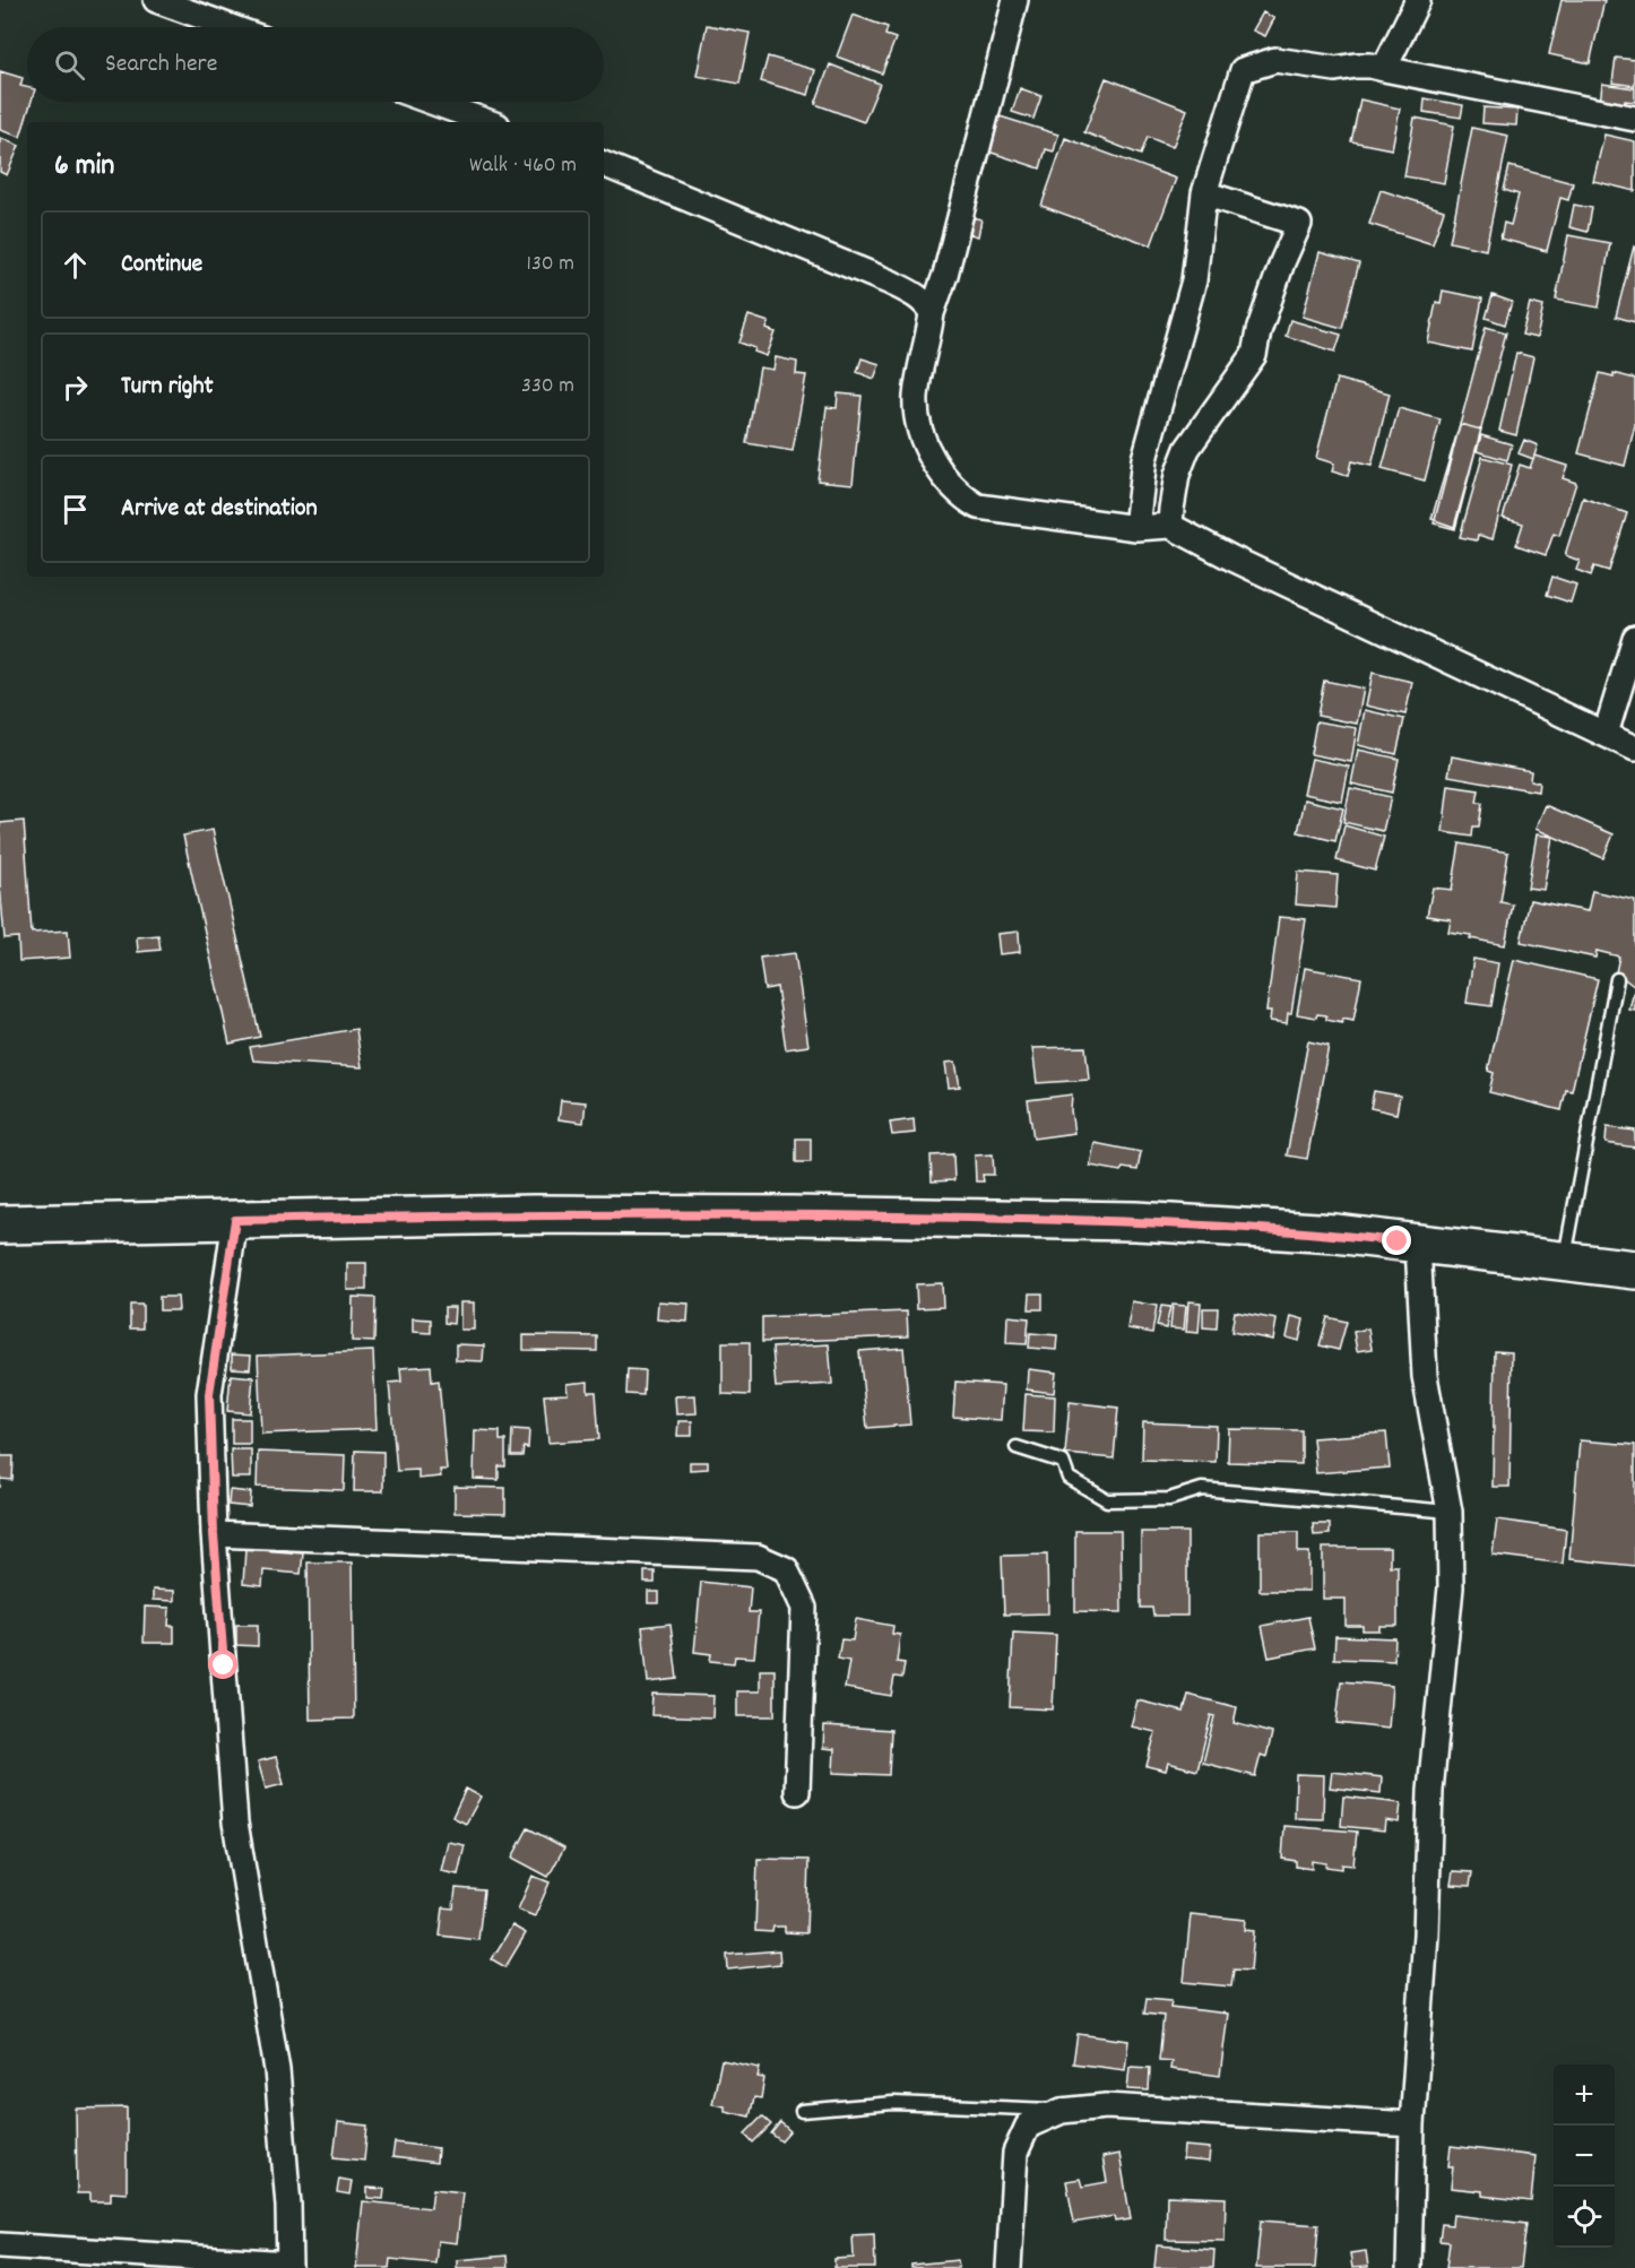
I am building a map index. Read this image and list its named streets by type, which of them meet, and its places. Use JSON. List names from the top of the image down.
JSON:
{
  "page": {
    "search": "Search here",
    "heading": ["6 min", "Walk · 460 m"],
    "list": [
      ["Continue", "130 m"],
      ["Turn right", "330 m"],
      "Arrive at destination"
    ],
    "map_buttons": ["+", "−"]
  }
}
